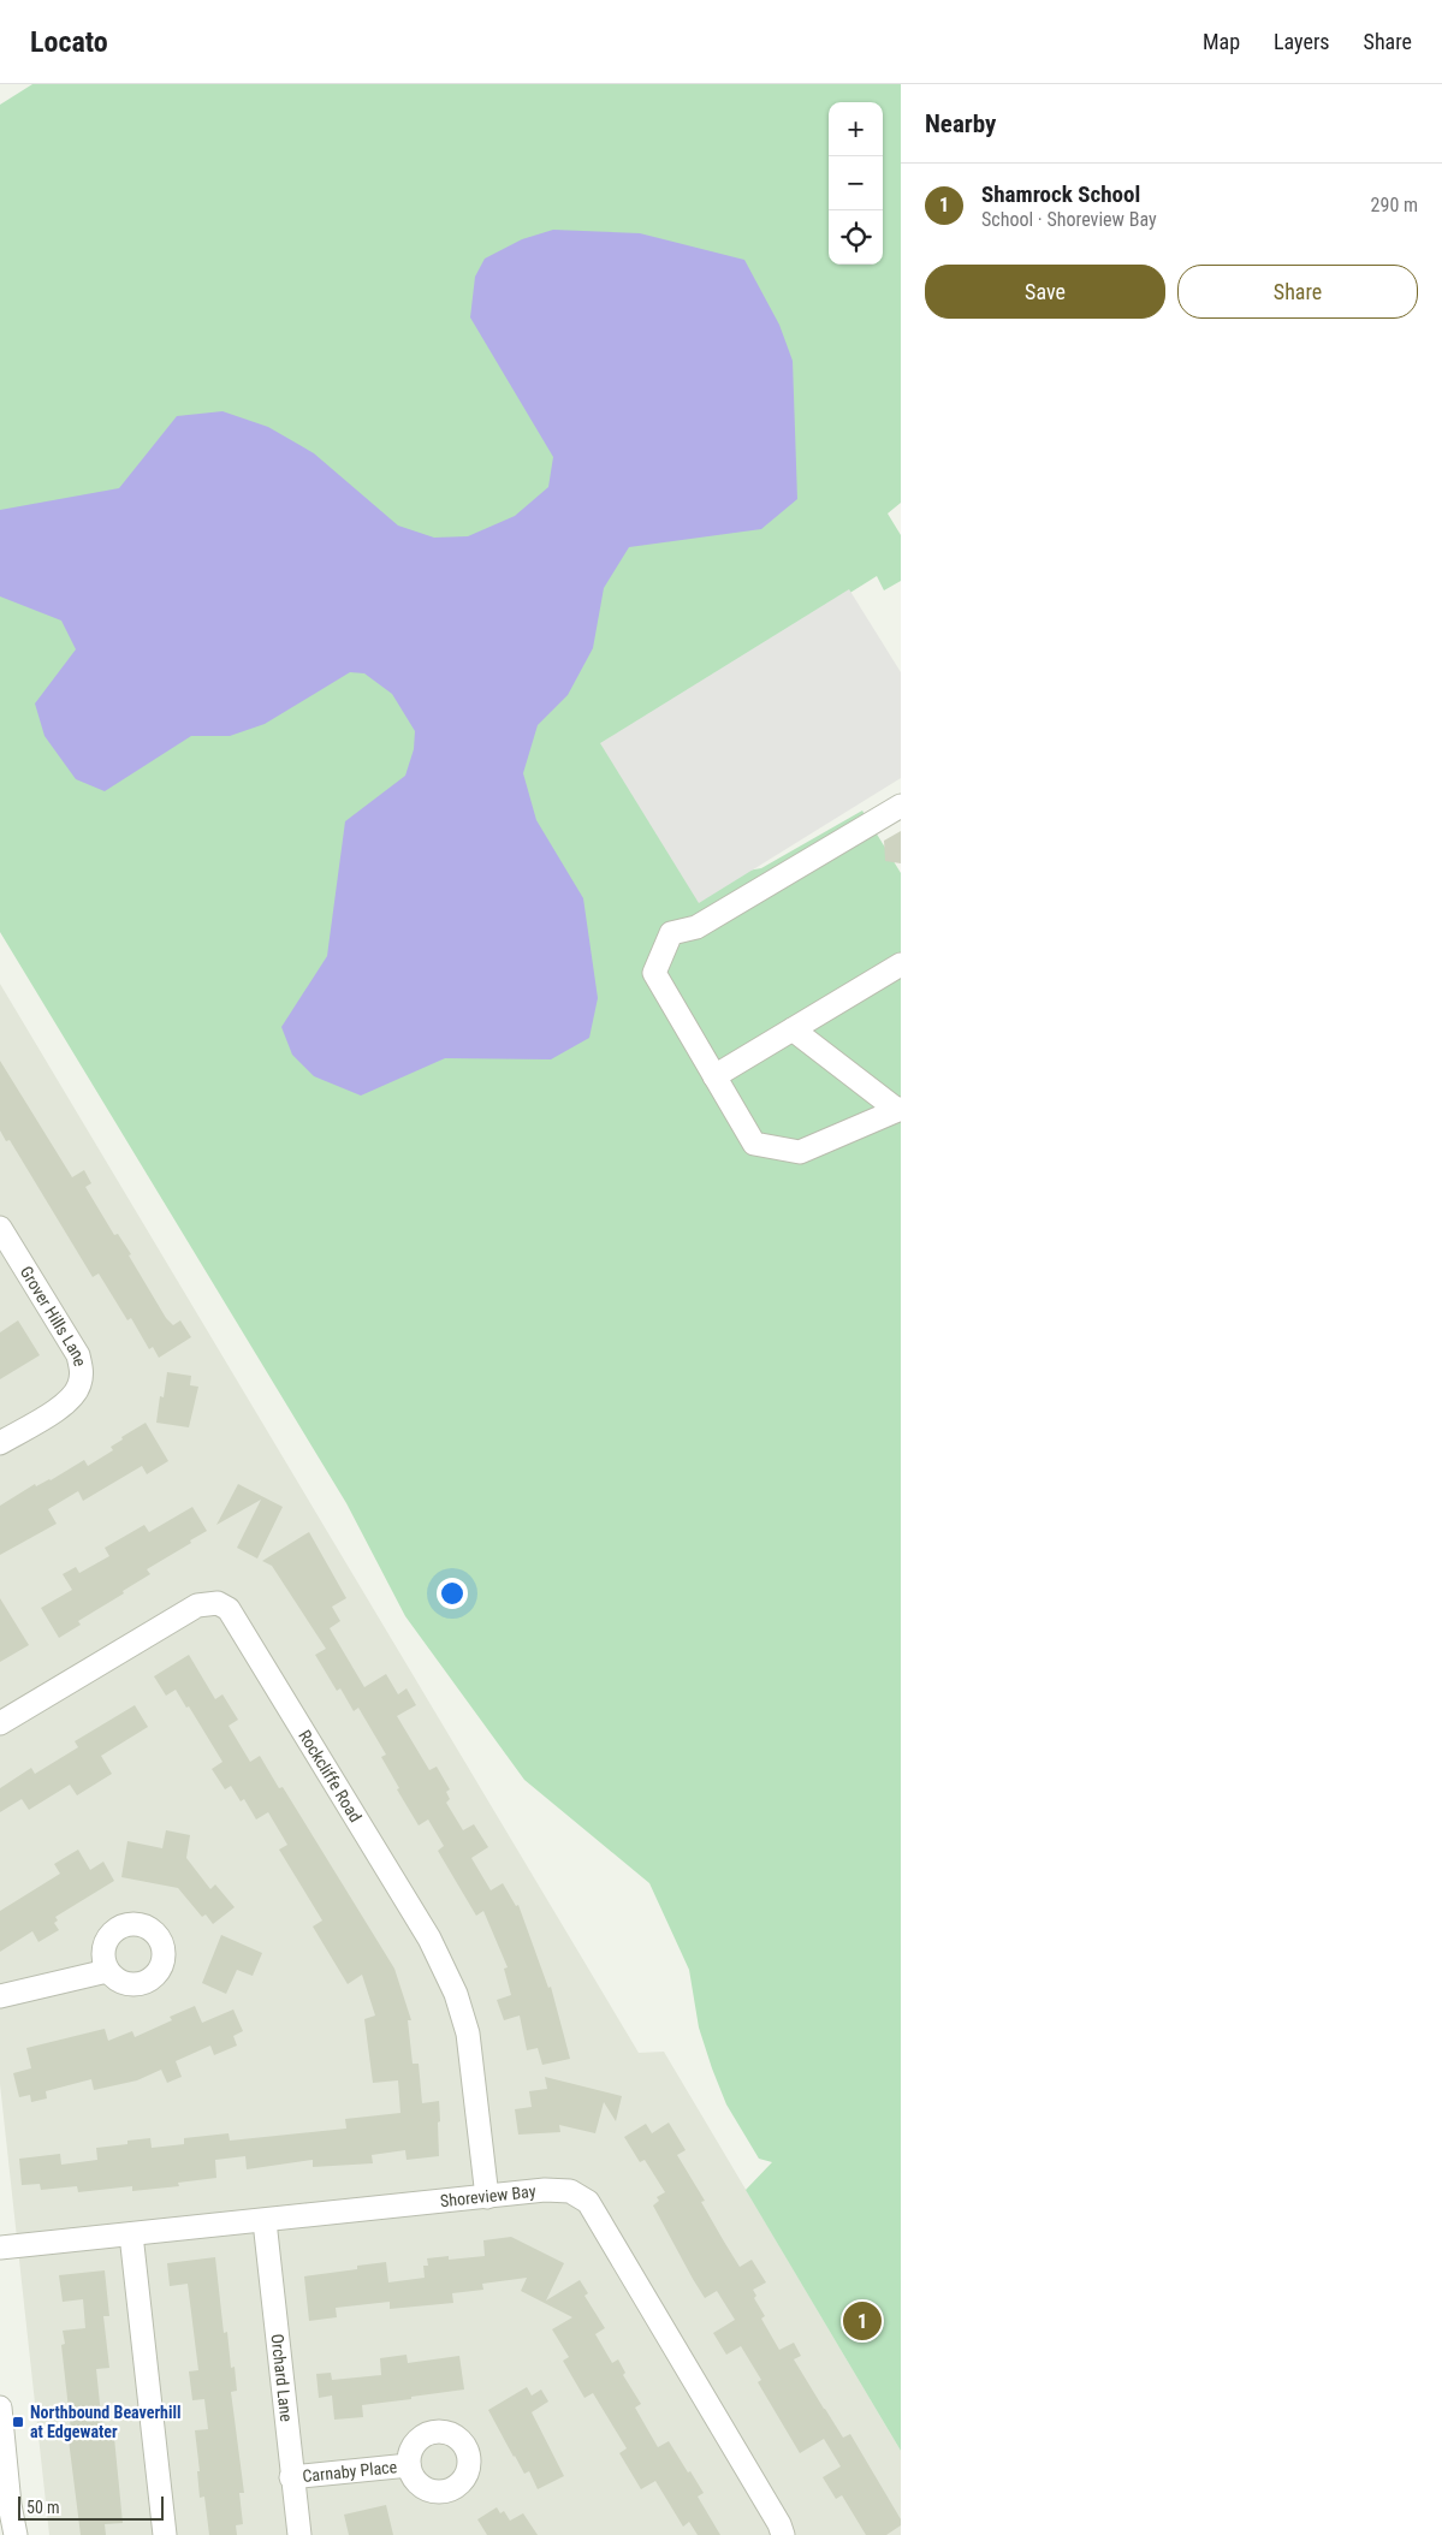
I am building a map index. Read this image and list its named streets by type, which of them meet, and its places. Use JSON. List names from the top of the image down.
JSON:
{
  "streets": {
    "street": [
      "Grover Hills Lane",
      "Rockcliffe Road",
      "Shoreview Bay",
      "Orchard Lane",
      "Carnaby Place"
    ]
  },
  "crossings": [
    ["Rockcliffe Road", "Shoreview Bay"],
    ["Shoreview Bay", "Orchard Lane"],
    ["Orchard Lane", "Carnaby Place"]
  ],
  "places": {
    "transit": ["Northbound Beaverhill at Edgewater"]
  },
  "scale_bar": "50 m",
  "page": {
    "header": "Locato",
    "nav": ["Map", "Layers", "Share"],
    "heading": "Nearby",
    "map_buttons": ["+", "−"],
    "list": [
      {
        "mark": "1",
        "name": "Shamrock School",
        "note": "School · Shoreview Bay",
        "value": "290 m"
      }
    ],
    "buttons": ["Save", "Share"],
    "pins": "1",
    "scale": "50 m"
  }
}
